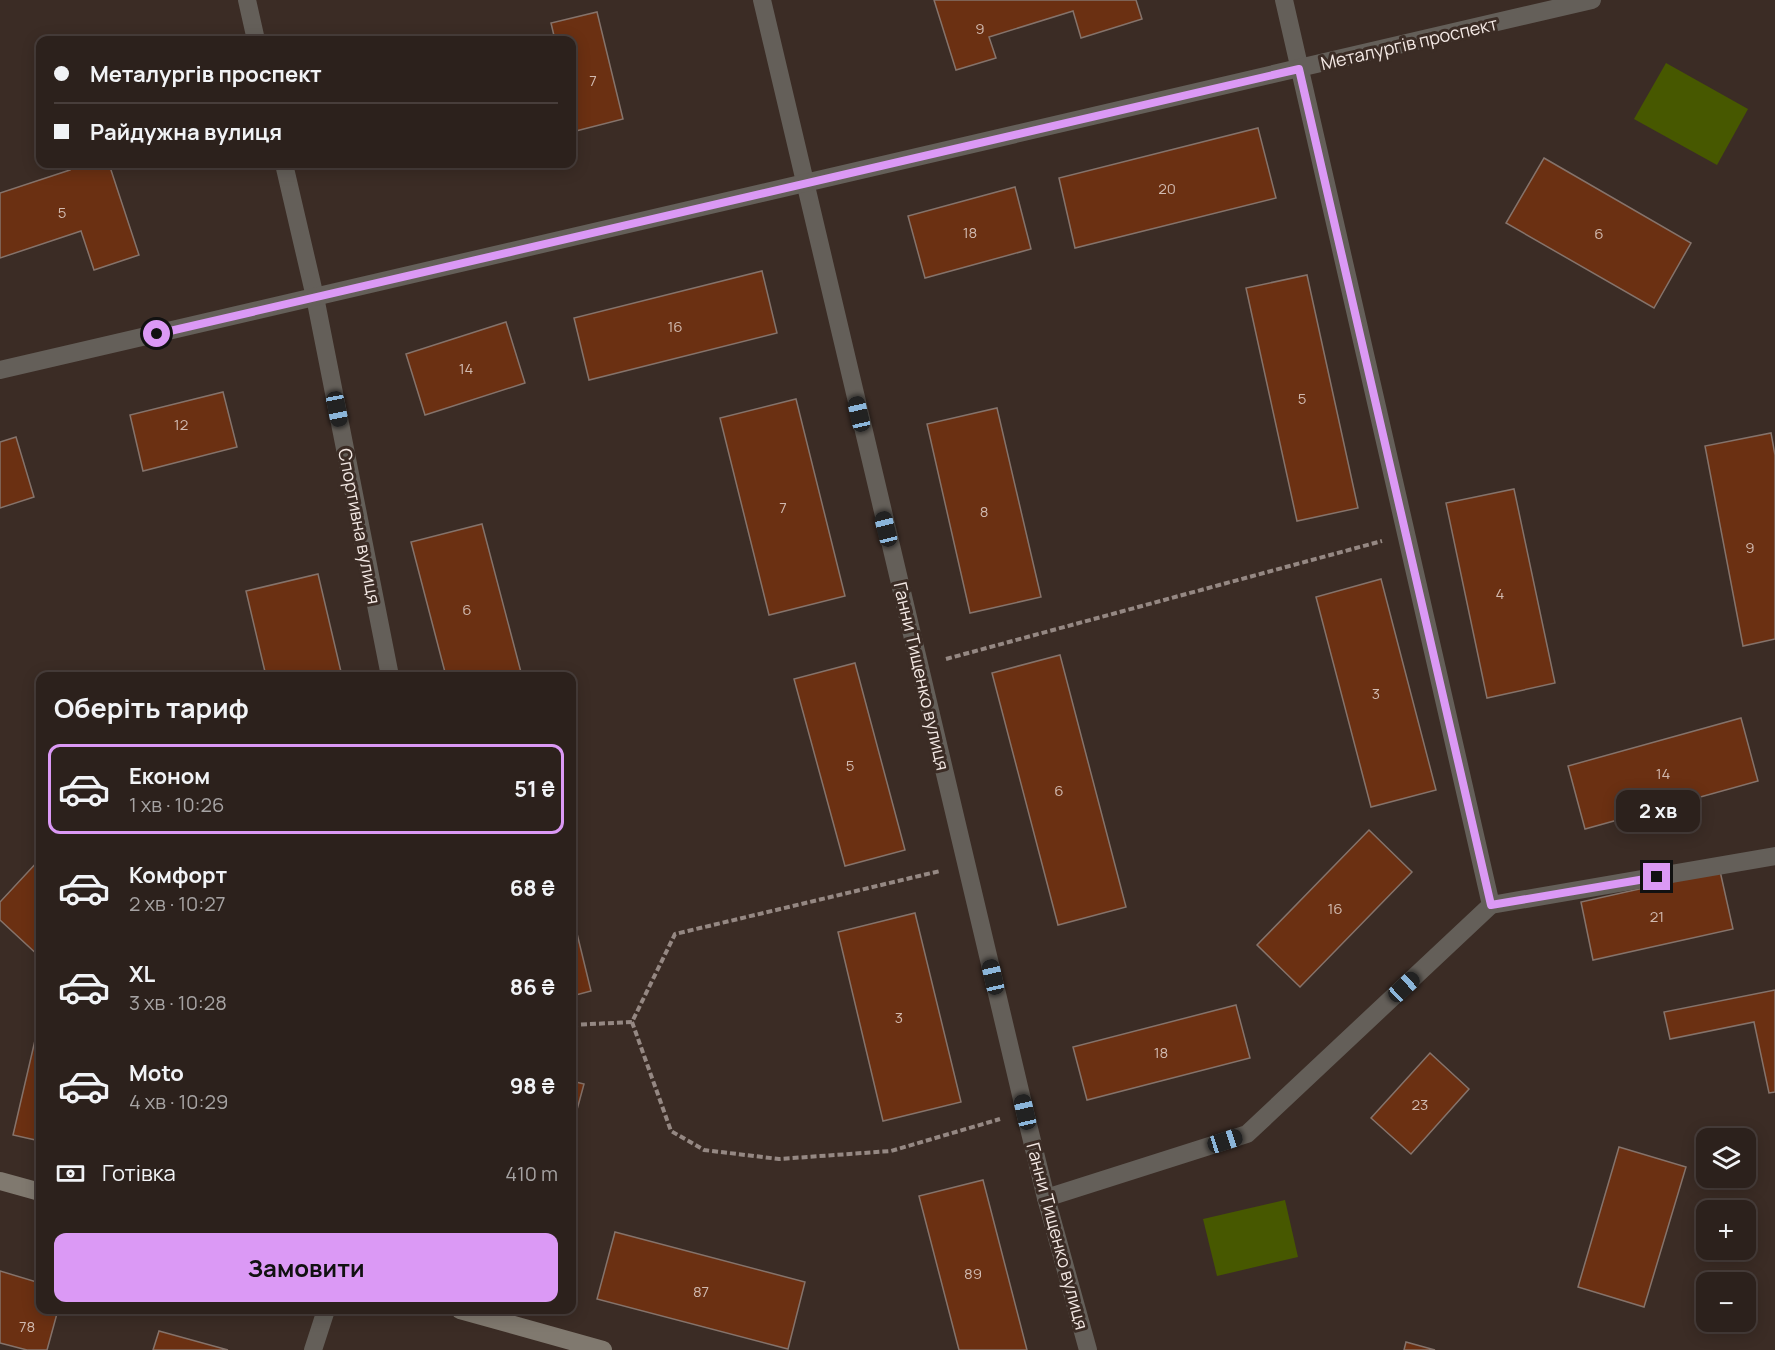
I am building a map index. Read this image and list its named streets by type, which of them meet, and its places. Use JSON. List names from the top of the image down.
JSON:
{
  "streets": {
    "street": ["Металургів проспект", "Спортивна вулиця", "Ганни Тищенко вулиця"]
  },
  "crossings": [
    ["Металургів проспект", "Спортивна вулиця"],
    ["Металургів проспект", "Ганни Тищенко вулиця"]
  ],
  "house_numbers": [
    "9",
    "7",
    "20",
    "5",
    "18",
    "6",
    "16",
    "14",
    "5",
    "12",
    "7",
    "8",
    "9",
    "4",
    "6",
    "3",
    "5",
    "14",
    "6",
    "16",
    "21",
    "3",
    "18",
    "23",
    "89",
    "87",
    "78"
  ],
  "page": {
    "banner": ["Металургів проспект", "Райдужна вулиця"],
    "heading": "Оберіть тариф",
    "list": [
      {
        "name": "Економ",
        "note": "1 хв · 10:26",
        "value": "51 ₴"
      },
      {
        "name": "Комфорт",
        "note": "2 хв · 10:27",
        "value": "68 ₴"
      },
      {
        "name": "XL",
        "note": "3 хв · 10:28",
        "value": "86 ₴"
      },
      {
        "name": "Moto",
        "note": "4 хв · 10:29",
        "value": "98 ₴"
      }
    ],
    "bubble": "2 хв",
    "map_buttons": ["+", "−"],
    "pay": ["Готівка", "410 m"],
    "buttons": "Замовити"
  }
}
